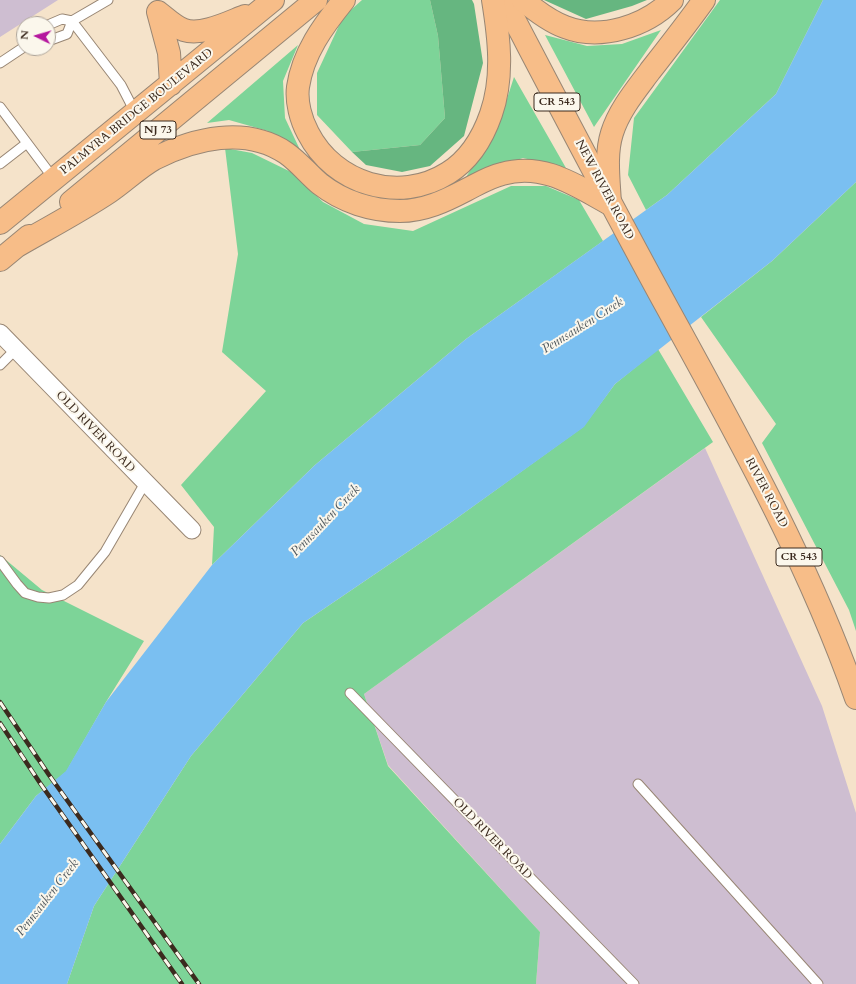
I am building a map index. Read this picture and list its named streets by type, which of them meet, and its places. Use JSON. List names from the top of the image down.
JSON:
{
  "streets": {
    "main road": [
      "CR 543",
      "PALMYRA BRIDGE BOULEVARD",
      "NJ 73",
      "NEW RIVER ROAD",
      "RIVER ROAD"
    ],
    "street": ["OLD RIVER ROAD"]
  },
  "crossings": [
    ["NEW RIVER ROAD", "RIVER ROAD"]
  ],
  "water": ["Pennsauken Creek"],
  "north": "left"
}
